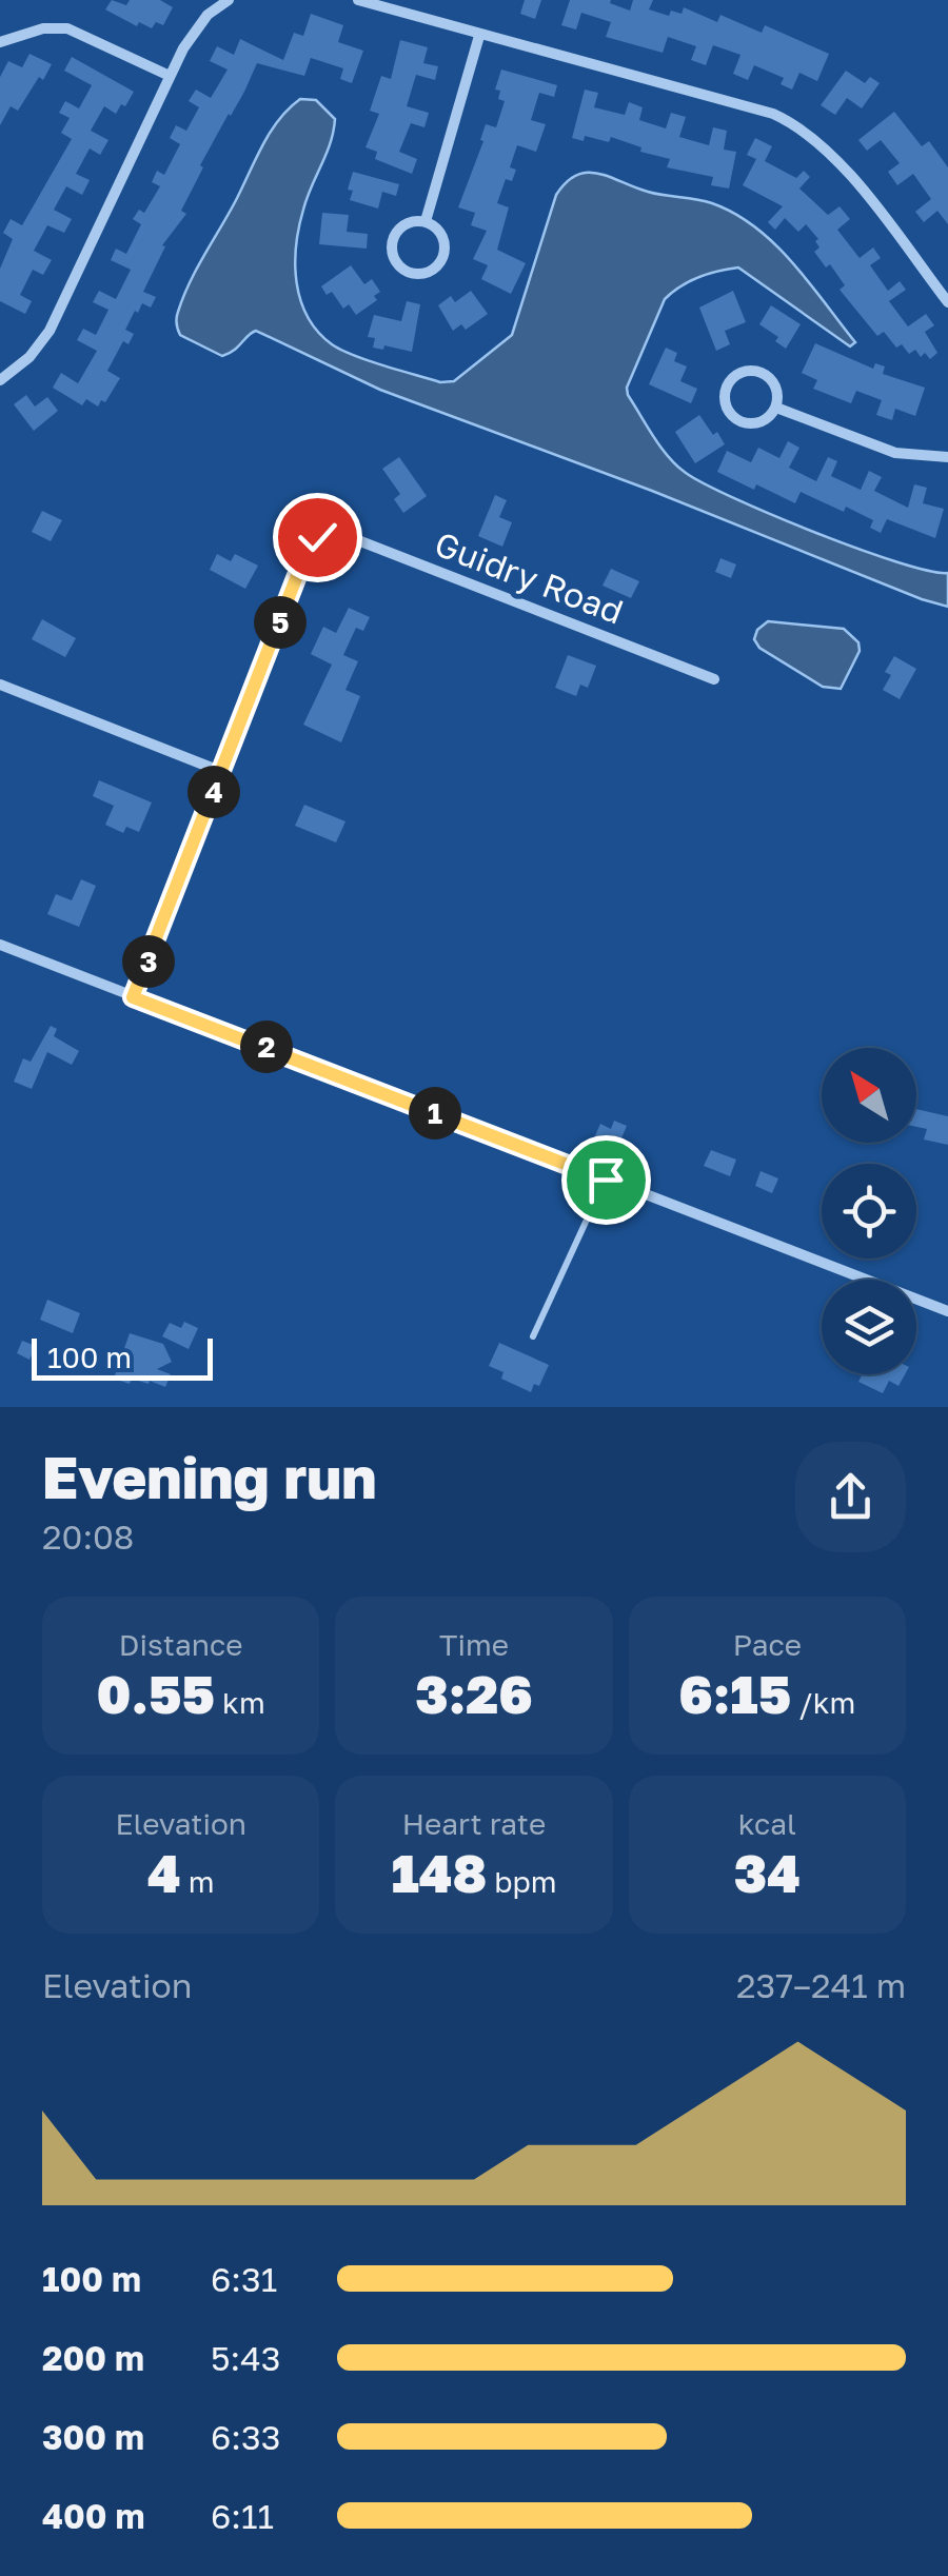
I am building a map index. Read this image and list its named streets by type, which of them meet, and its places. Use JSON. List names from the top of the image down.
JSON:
{
  "streets": {
    "street": ["Guidry Road"]
  },
  "scale_bar": "100 m",
  "north": "top left",
  "page": {
    "pins": [
      "5",
      "4",
      "3",
      "2",
      "1"
    ],
    "scale": "100 m",
    "heading": ["Evening run", "20:08"],
    "stats": [
      ["Distance", "0.55 km"],
      ["Time", "3:26"],
      ["Pace", "6:15 /km"],
      ["Elevation", "4 m"],
      ["Heart rate", "148 bpm"],
      ["kcal", "34"]
    ],
    "chart": ["Elevation", "237–241 m"],
    "list": [
      {
        "name": "100 m",
        "note": "6:31"
      },
      {
        "name": "200 m",
        "note": "5:43"
      },
      {
        "name": "300 m",
        "note": "6:33"
      },
      {
        "name": "400 m",
        "note": "6:11"
      }
    ]
  }
}
